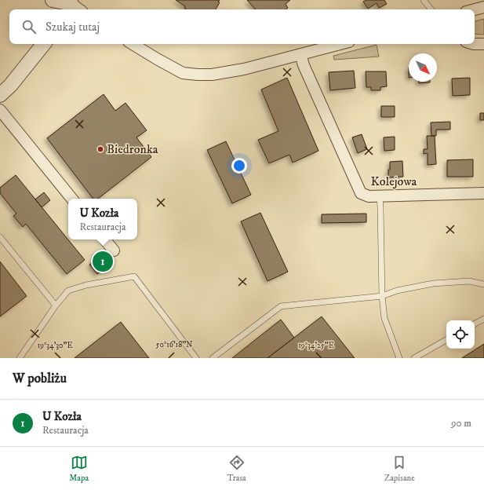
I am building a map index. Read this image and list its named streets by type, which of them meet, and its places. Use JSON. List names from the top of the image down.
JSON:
{
  "streets": {
    "street": ["Kolejowa"]
  },
  "places": ["Biedronka"],
  "north": "bottom right",
  "page": {
    "search": "Szukaj tutaj",
    "popup": ["U Kozła", "Restauracja"],
    "pins": "1",
    "heading": "W pobliżu",
    "list": [
      {
        "mark": "1",
        "name": "U Kozła",
        "note": "Restauracja",
        "value": "90 m"
      }
    ],
    "nav": ["Mapa", "Trasa", "Zapisane"]
  },
  "coordinates": ["50°16'18\"N", "19°34'30\"E", "19°34'25\"E"]
}
